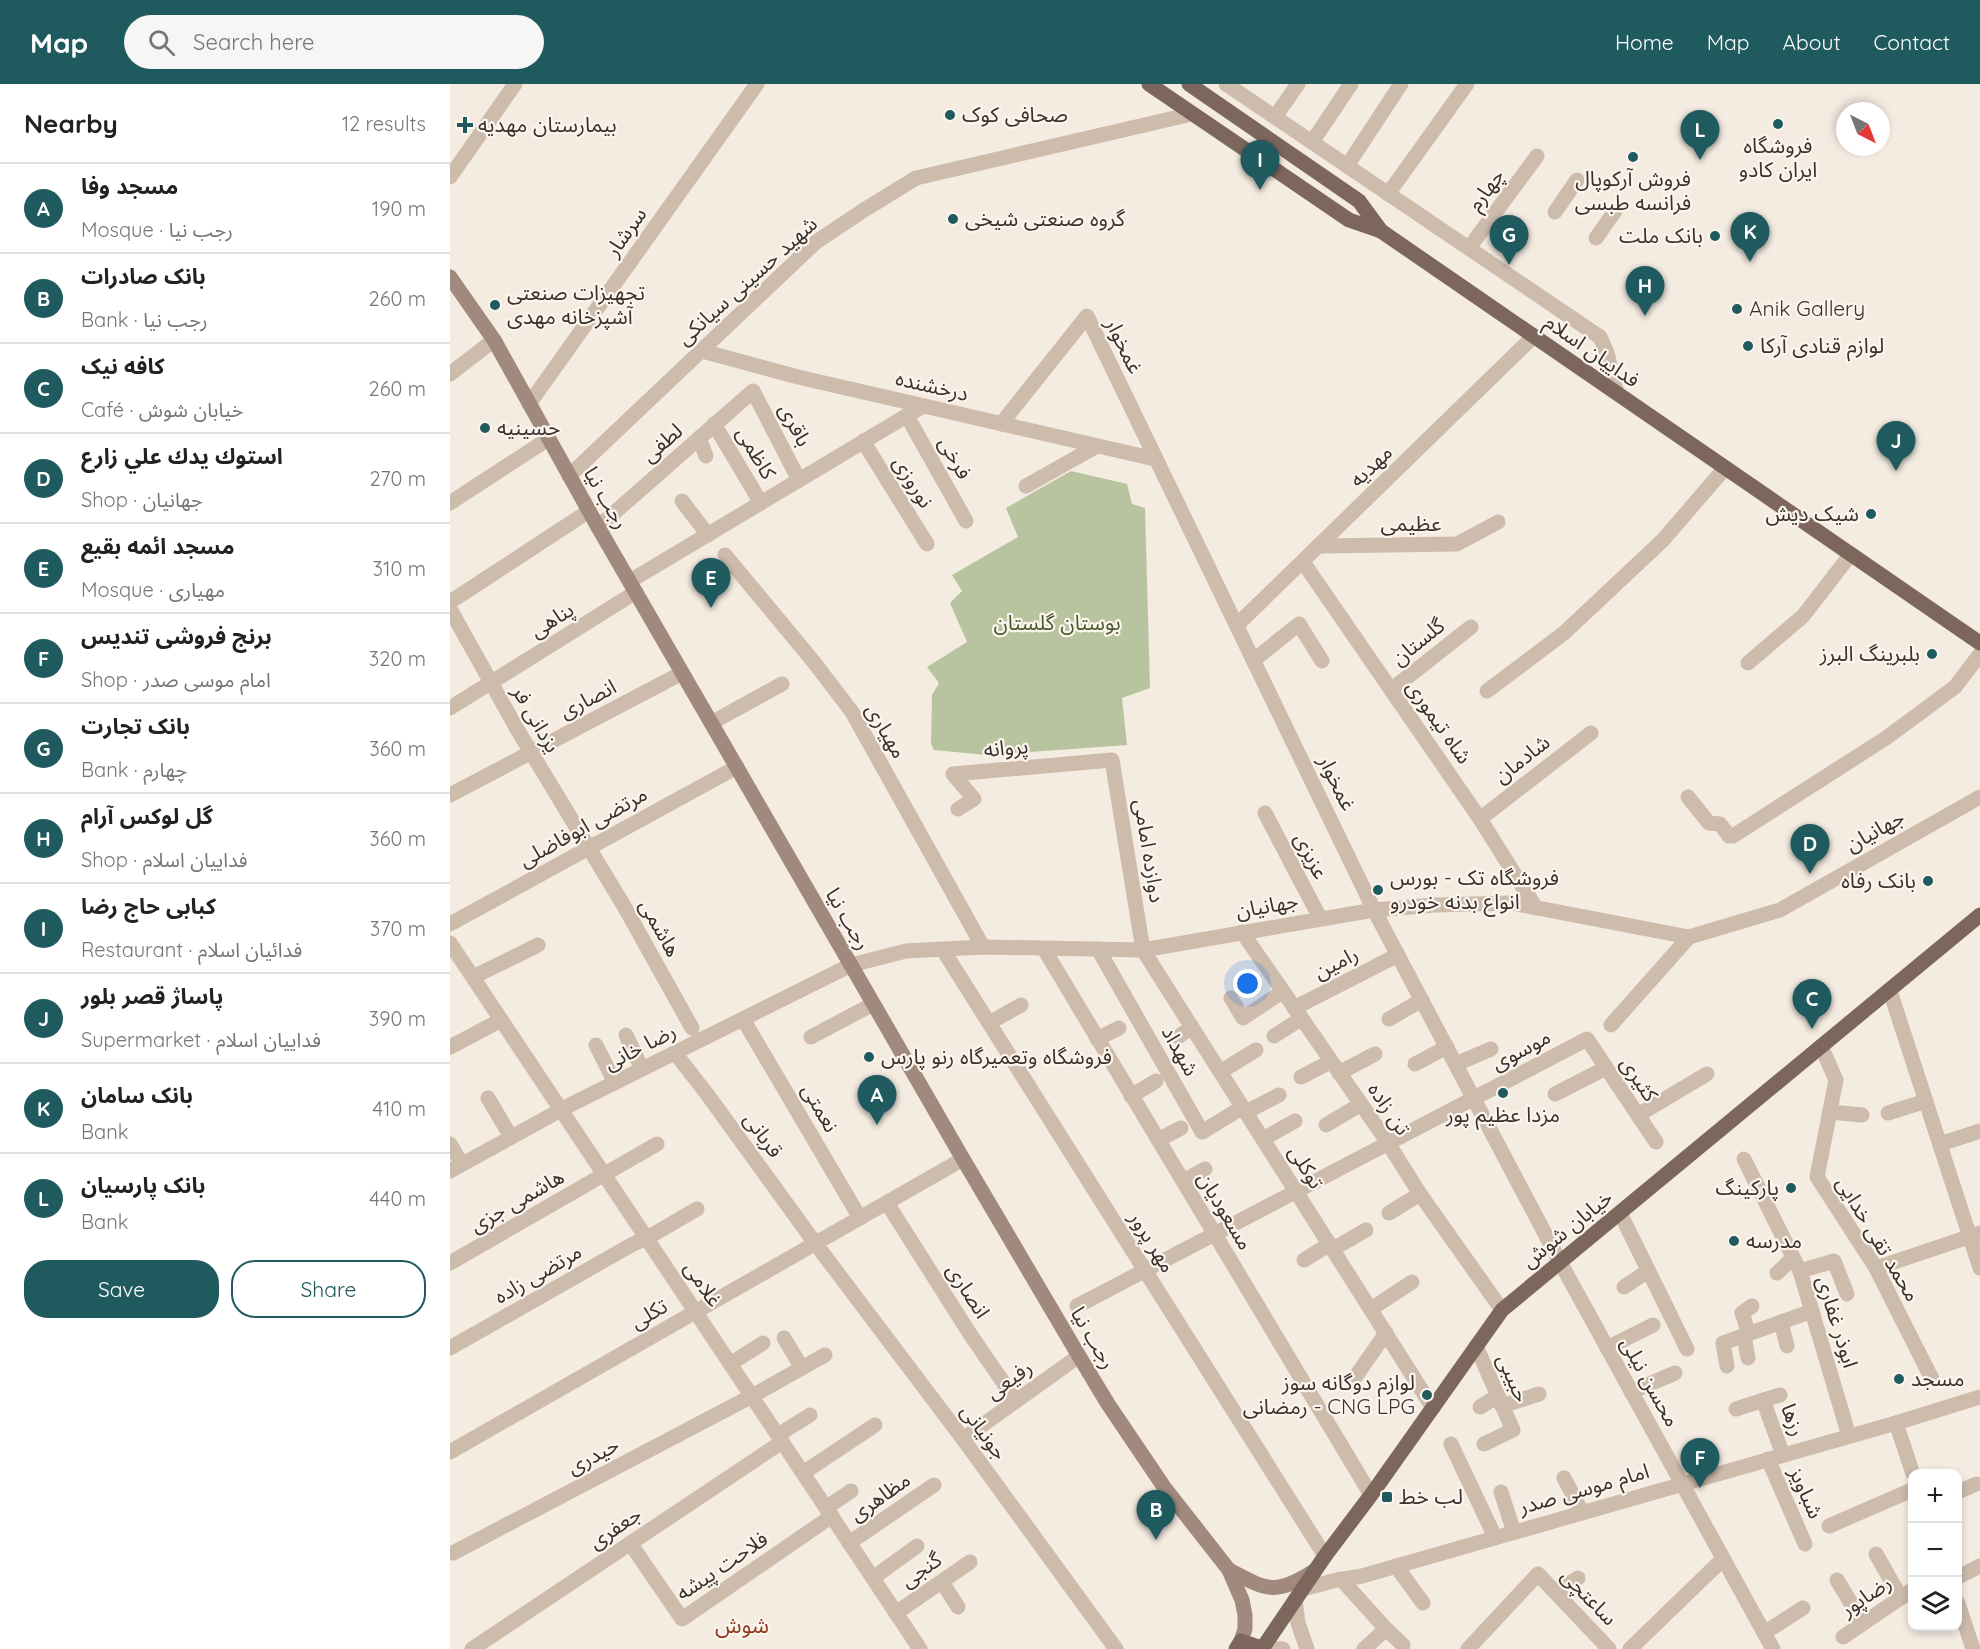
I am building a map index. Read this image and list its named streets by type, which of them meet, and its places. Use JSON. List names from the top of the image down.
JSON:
{
  "streets": {
    "main road": ["فداییان اسلام", "رجب نیا", "خیابان شوش"],
    "street": [
      "چهارم",
      "سرشار",
      "شهید حسینی سیانکی",
      "غمخوار",
      "درخشنده",
      "باقری",
      "لطفی",
      "کاظمی",
      "فرخی",
      "مهدیه",
      "نوروزی",
      "عظیمی",
      "پناهی",
      "گلستان",
      "انصاری",
      "یزدانی فر",
      "شاه تیموری",
      "مهیاری",
      "پروانه",
      "شادمان",
      "مرتضی ابوفاضلی",
      "جهانیان",
      "دوازده امامی",
      "عزیزی",
      "هاشمی",
      "رامین",
      "رضا خانی",
      "موسوی",
      "شهداد",
      "کثیری",
      "نعمتی",
      "تن زاده",
      "قربانی",
      "توکلی",
      "هاشمی جزی",
      "مسعودیان",
      "محمد تقی خدایی",
      "مهر پرور",
      "مرتضی زاده",
      "غلامی",
      "تکلی",
      "ابوذر غفاری",
      "حبیبی",
      "رفیعی",
      "محسن نیلی",
      "رزها",
      "جونیانی",
      "حیدری",
      "امام موسی صدر",
      "شباویز",
      "مظاهری",
      "جعفری",
      "فلاحت پیشه",
      "گنجی",
      "رضاپور",
      "ساعتچی"
    ]
  },
  "crossings": [
    ["سرشار", "رجب نیا"],
    ["شهید حسینی سیانکی", "درخشنده"],
    ["شهید حسینی سیانکی", "رجب نیا"],
    ["غمخوار", "درخشنده"],
    ["غمخوار", "مهدیه"],
    ["غمخوار", "جهانیان"],
    ["غمخوار", "رامین"],
    ["غمخوار", "موسوی"],
    ["غمخوار", "خیابان شوش"],
    ["غمخوار", "محسن نیلی"],
    ["فداییان اسلام", "مهدیه"],
    ["باقری", "لطفی"],
    ["لطفی", "کاظمی"],
    ["لطفی", "رجب نیا"],
    ["مهدیه", "عظیمی"],
    ["مهدیه", "شاه تیموری"],
    ["رجب نیا", "پناهی"],
    ["رجب نیا", "انصاری"],
    ["رجب نیا", "مرتضی ابوفاضلی"],
    ["رجب نیا", "جهانیان"],
    ["رجب نیا", "رضا خانی"],
    ["رجب نیا", "خیابان شوش"],
    ["رجب نیا", "تکلی"],
    ["رجب نیا", "رفیعی"],
    ["پناهی", "یزدانی فر"],
    ["گلستان", "شاه تیموری"],
    ["انصاری", "یزدانی فر"],
    ["انصاری", "تکلی"],
    ["انصاری", "رفیعی"],
    ["یزدانی فر", "مرتضی ابوفاضلی"],
    ["یزدانی فر", "هاشمی"],
    ["شاه تیموری", "شادمان"],
    ["شاه تیموری", "جهانیان"],
    ["مهیاری", "جهانیان"],
    ["پروانه", "دوازده امامی"],
    ["مرتضی ابوفاضلی", "هاشمی"],
    ["جهانیان", "دوازده امامی"],
    ["جهانیان", "عزیزی"],
    ["جهانیان", "رضا خانی"],
    ["جهانیان", "شهداد"],
    ["جهانیان", "تن زاده"],
    ["جهانیان", "توکلی"],
    ["جهانیان", "مسعودیان"],
    ["جهانیان", "مهر پرور"],
    ["دوازده امامی", "توکلی"],
    ["رامین", "تن زاده"],
    ["رضا خانی", "نعمتی"],
    ["رضا خانی", "قربانی"],
    ["رضا خانی", "غلامی"],
    ["موسوی", "کثیری"],
    ["موسوی", "تن زاده"],
    ["موسوی", "توکلی"],
    ["موسوی", "مسعودیان"],
    ["موسوی", "مهر پرور"],
    ["شهداد", "توکلی"],
    ["نعمتی", "تکلی"],
    ["تن زاده", "خیابان شوش"],
    ["قربانی", "تکلی"],
    ["قربانی", "جونیانی"],
    ["توکلی", "خیابان شوش"],
    ["هاشمی جزی", "غلامی"],
    ["مسعودیان", "خیابان شوش"],
    ["خیابان شوش", "محمد تقی خدایی"],
    ["خیابان شوش", "مهر پرور"],
    ["خیابان شوش", "حبیبی"],
    ["خیابان شوش", "محسن نیلی"],
    ["خیابان شوش", "امام موسی صدر"],
    ["مرتضی زاده", "غلامی"],
    ["غلامی", "تکلی"],
    ["غلامی", "حیدری"],
    ["غلامی", "مظاهری"],
    ["غلامی", "جعفری"],
    ["غلامی", "فلاحت پیشه"],
    ["غلامی", "گنجی"],
    ["تکلی", "جونیانی"],
    ["ابوذر غفاری", "امام موسی صدر"],
    ["رفیعی", "جونیانی"],
    ["محسن نیلی", "امام موسی صدر"],
    ["رزها", "امام موسی صدر"],
    ["رزها", "شباویز"],
    ["امام موسی صدر", "شباویز"],
    ["جعفری", "فلاحت پیشه"]
  ],
  "districts": ["شوش"],
  "parks": ["بوستان گلستان"],
  "places": {
    "other": [
      "صحافی کوک",
      "فروشگاه ایران کادو",
      "فروش آرکوپال فرانسه طبسی",
      "گروه صنعتی شیخی",
      "بانک ملت",
      "تجهیزات صنعتی آشپزخانه مهدی",
      "Anik Gallery",
      "لوازم قنادی آرکا",
      "حسینیه",
      "شیک دیش",
      "بلبرینگ البرز",
      "بانک رفاه",
      "فروشگاه تک - بورس انواع بدنه خودرو",
      "فروشگاه وتعمیرگاه رنو پارس",
      "مزدا عظیم پور",
      "پارکینگ",
      "مدرسه",
      "مسجد",
      "لوازم دوگانه سوز رمضانی - CNG LPG"
    ],
    "health": ["بیمارستان مهدیه"],
    "transit": ["لب خط"]
  },
  "north": "bottom right",
  "page": {
    "header": "Map",
    "search": "Search here",
    "nav": [
      "Home",
      "Map",
      "About",
      "Contact"
    ],
    "heading": ["Nearby", "12 results"],
    "pins": [
      "L",
      "I",
      "K",
      "G",
      "H",
      "J",
      "E",
      "D",
      "C",
      "A",
      "F",
      "B"
    ],
    "list": [
      {
        "mark": "A",
        "name": "مسجد وفا",
        "note": "Mosque · رجب نیا",
        "value": "190 m"
      },
      {
        "mark": "B",
        "name": "بانک صادرات",
        "note": "Bank · رجب نیا",
        "value": "260 m"
      },
      {
        "mark": "C",
        "name": "کافه نیک",
        "note": "Café · خیابان شوش",
        "value": "260 m"
      },
      {
        "mark": "D",
        "name": "استوك يدك علي زارع",
        "note": "Shop · جهانیان",
        "value": "270 m"
      },
      {
        "mark": "E",
        "name": "مسجد ائمه بقیع",
        "note": "Mosque · مهیاری",
        "value": "310 m"
      },
      {
        "mark": "F",
        "name": "برنج فروشی تندیس",
        "note": "Shop · امام موسی صدر",
        "value": "320 m"
      },
      {
        "mark": "G",
        "name": "بانک تجارت",
        "note": "Bank · چهارم",
        "value": "360 m"
      },
      {
        "mark": "H",
        "name": "گل لوکس آرام",
        "note": "Shop · فداییان اسلام",
        "value": "360 m"
      },
      {
        "mark": "I",
        "name": "کبابی حاج رضا",
        "note": "Restaurant · فدائیان اسلام",
        "value": "370 m"
      },
      {
        "mark": "J",
        "name": "پاساژ قصر بلور",
        "note": "Supermarket · فداییان اسلام",
        "value": "390 m"
      },
      {
        "mark": "K",
        "name": "بانک سامان",
        "note": "Bank",
        "value": "410 m"
      },
      {
        "mark": "L",
        "name": "بانک پارسیان",
        "note": "Bank",
        "value": "440 m"
      }
    ],
    "buttons": ["Save", "Share"],
    "map_buttons": ["+", "−"]
  }
}
